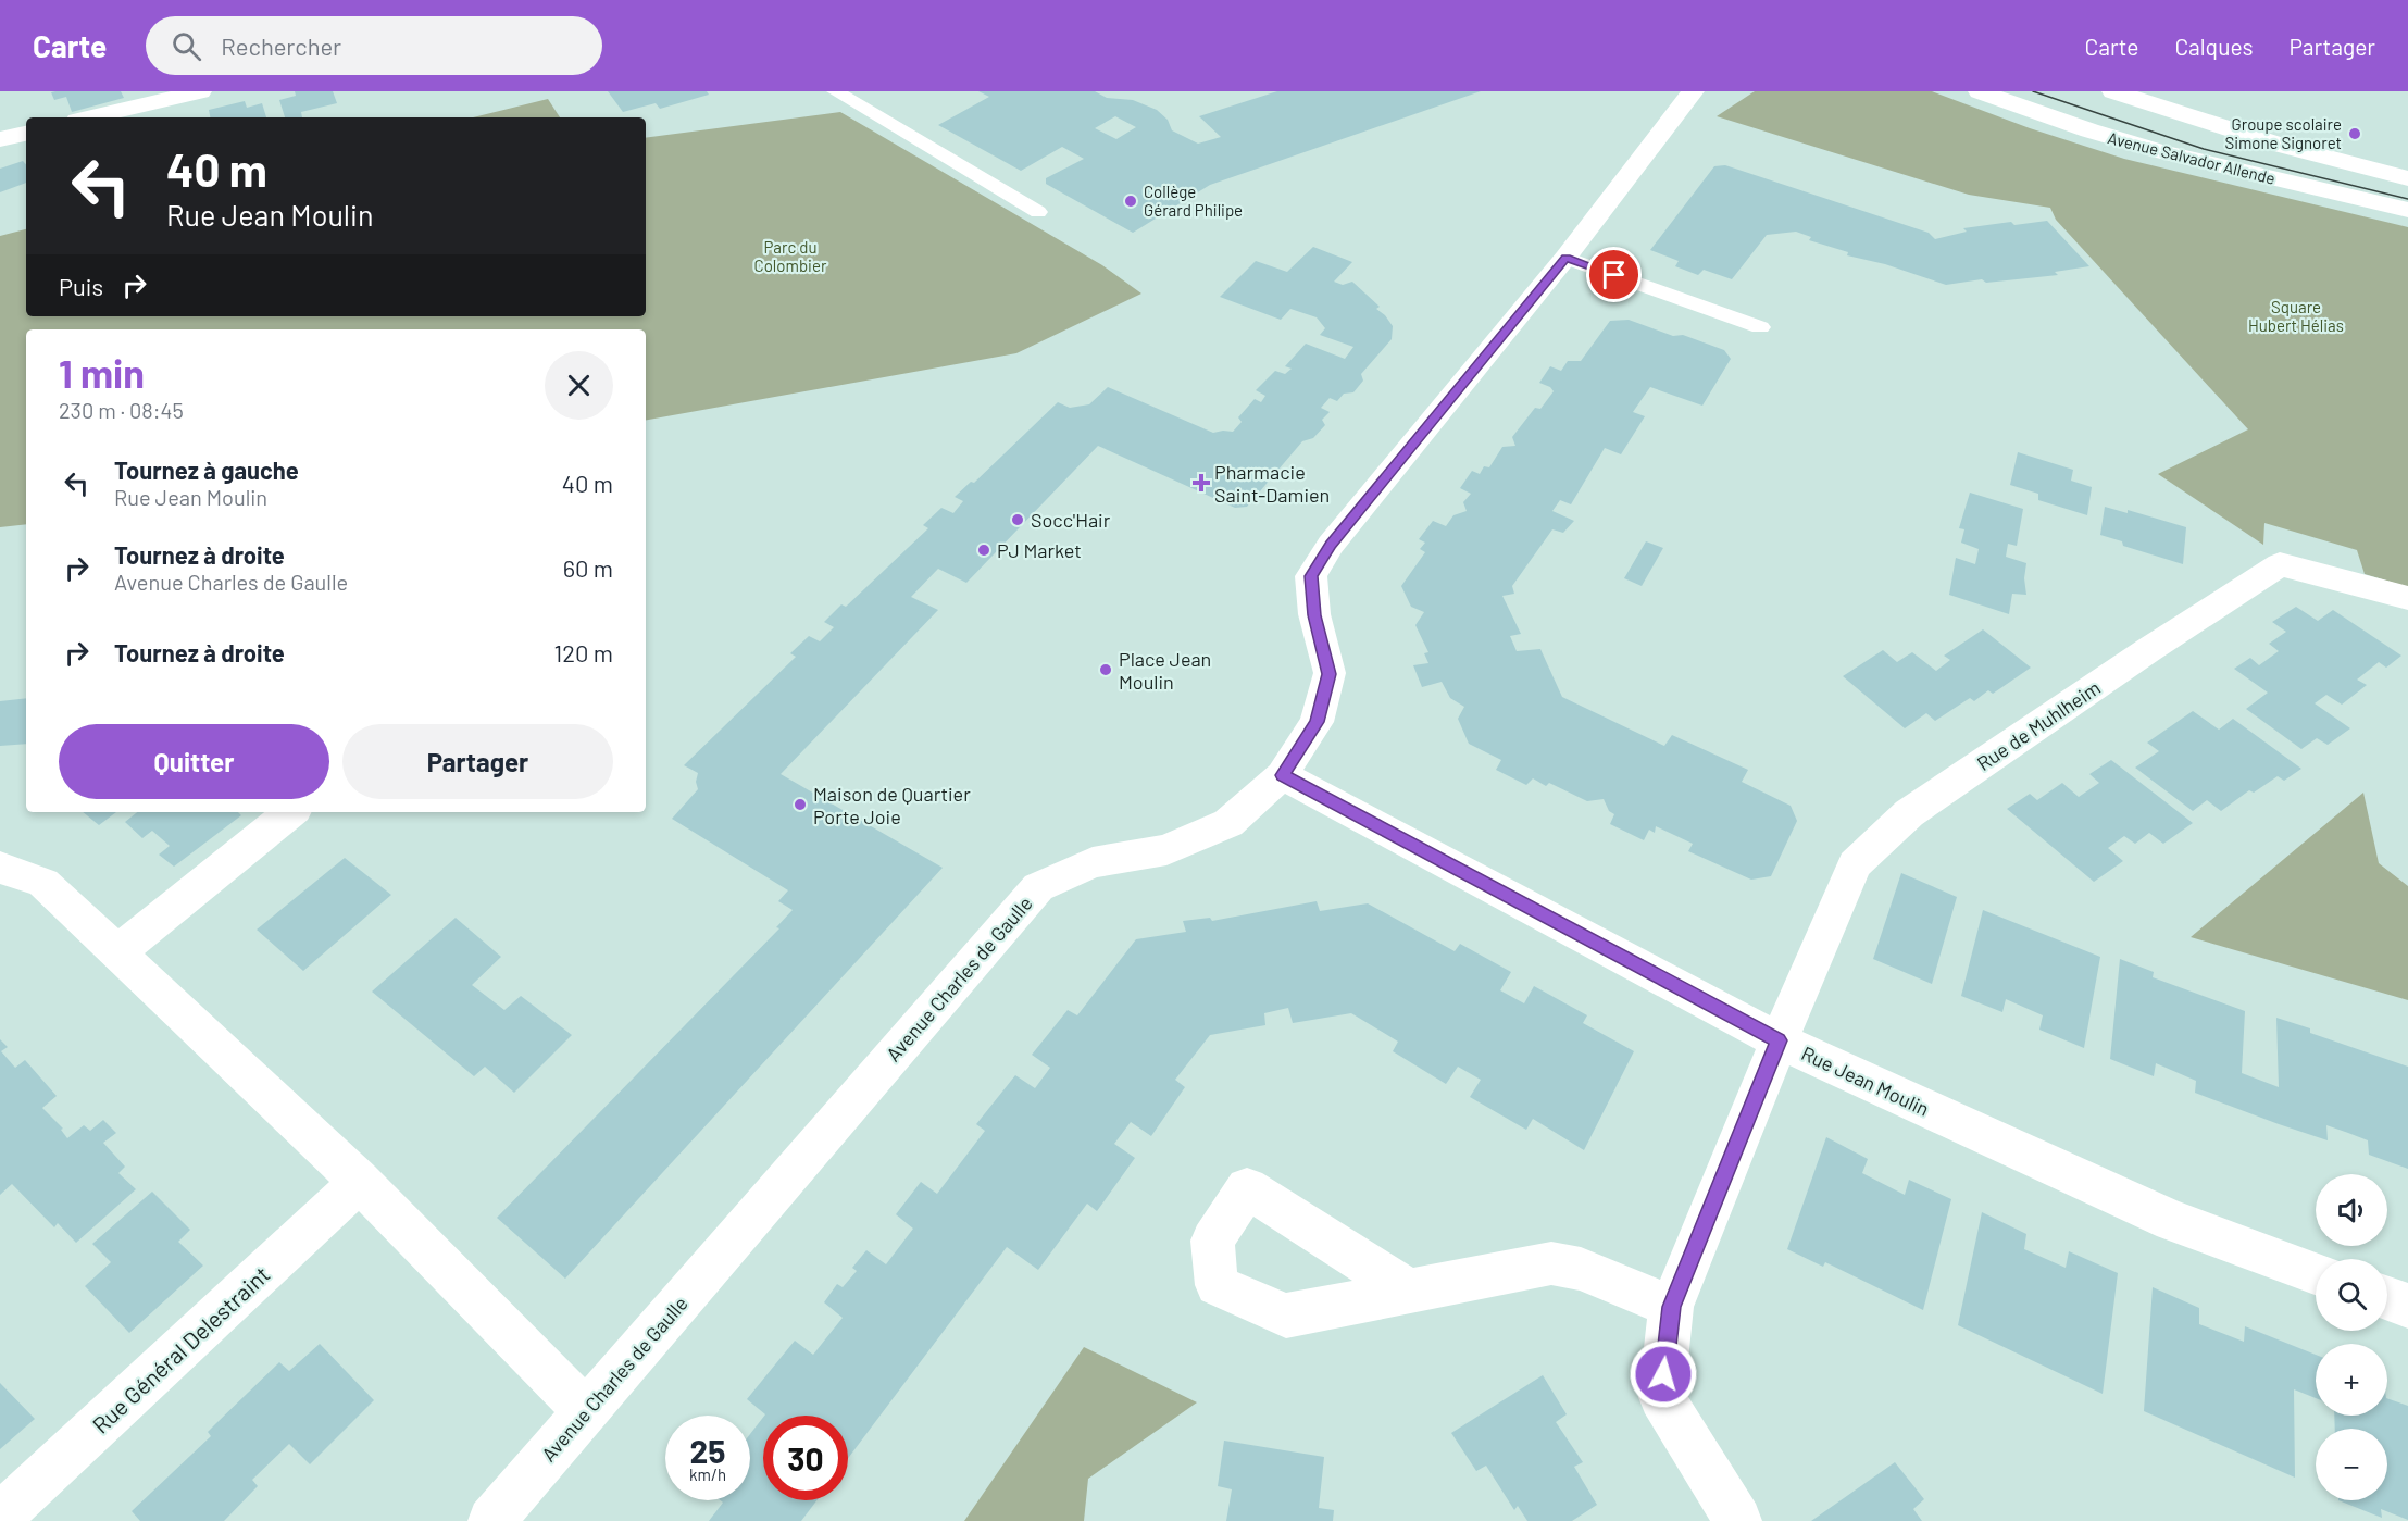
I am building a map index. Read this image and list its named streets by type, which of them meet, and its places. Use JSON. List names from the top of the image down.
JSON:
{
  "streets": {
    "street": [
      "Avenue Salvador Allende",
      "Rue de Muhlheim",
      "Avenue Charles de Gaulle",
      "Rue Jean Moulin",
      "Rue Général Delestraint"
    ]
  },
  "crossings": [
    ["Rue de Muhlheim", "Rue Jean Moulin"],
    ["Avenue Charles de Gaulle", "Rue Jean Moulin"]
  ],
  "parks": ["Parc du Colombier", "Square Hubert Hélias"],
  "places": {
    "other": [
      "Groupe scolaire Simone Signoret",
      "Collège Gérard Philipe",
      "Socc'Hair",
      "PJ Market",
      "Place Jean Moulin",
      "Maison de Quartier Porte Joie"
    ],
    "health": ["Pharmacie Saint-Damien"]
  },
  "page": {
    "header": "Carte",
    "search": "Rechercher",
    "nav": ["Carte", "Calques", "Partager"],
    "turn": ["40 m", "Rue Jean Moulin"],
    "then": "Puis",
    "heading": ["1 min", "230 m · 08:45"],
    "list": [
      {
        "name": "Tournez à gauche",
        "note": "Rue Jean Moulin",
        "value": "40 m"
      },
      {
        "name": "Tournez à droite",
        "note": "Avenue Charles de Gaulle",
        "value": "60 m"
      },
      {
        "name": "Tournez à droite",
        "value": "120 m"
      }
    ],
    "buttons": ["Quitter", "Partager"],
    "map_buttons": ["+", "−"],
    "speed": "25 km/h",
    "limit": "30"
  }
}
